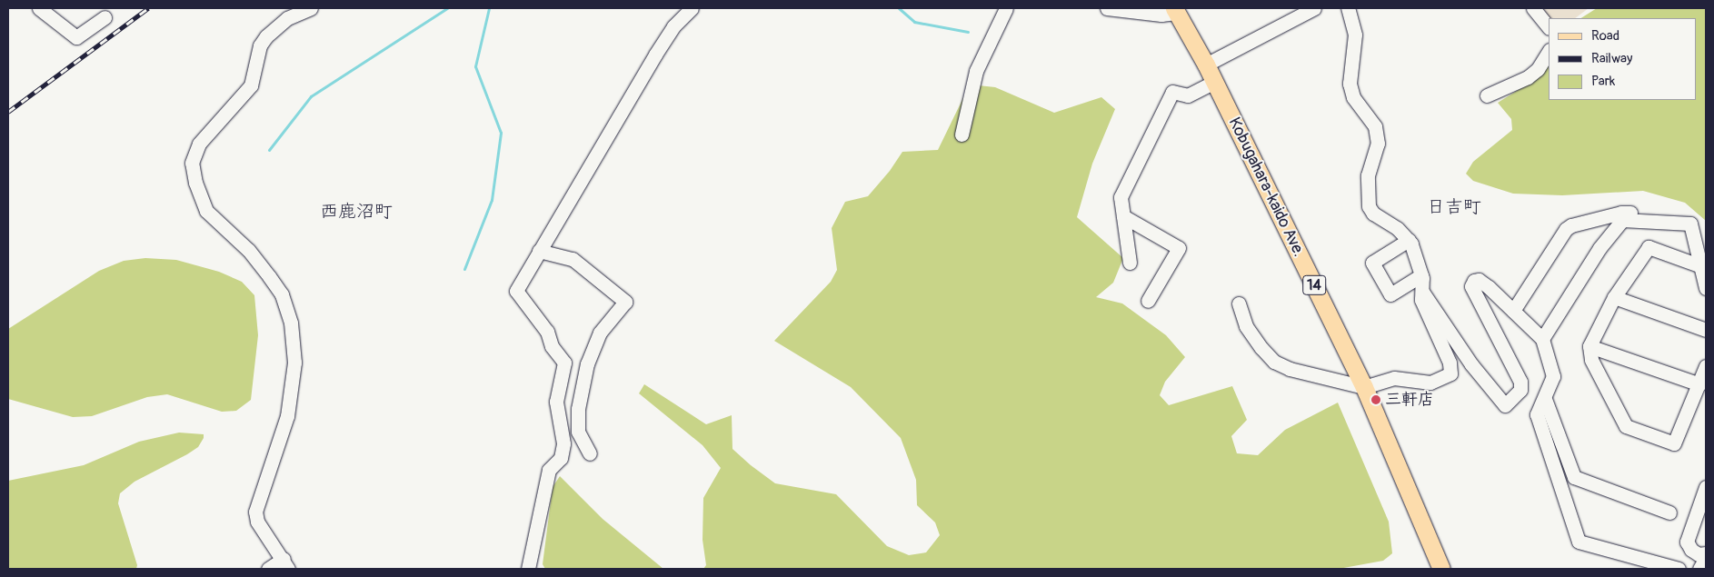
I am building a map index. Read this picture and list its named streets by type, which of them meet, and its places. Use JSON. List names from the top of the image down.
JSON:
{
  "streets": {
    "main road": ["Kobugahara-kaido Ave.", "14"]
  },
  "districts": ["日吉町", "西鹿沼町"],
  "places": ["三軒店"],
  "legend": ["Road", "Railway", "Park"]
}
